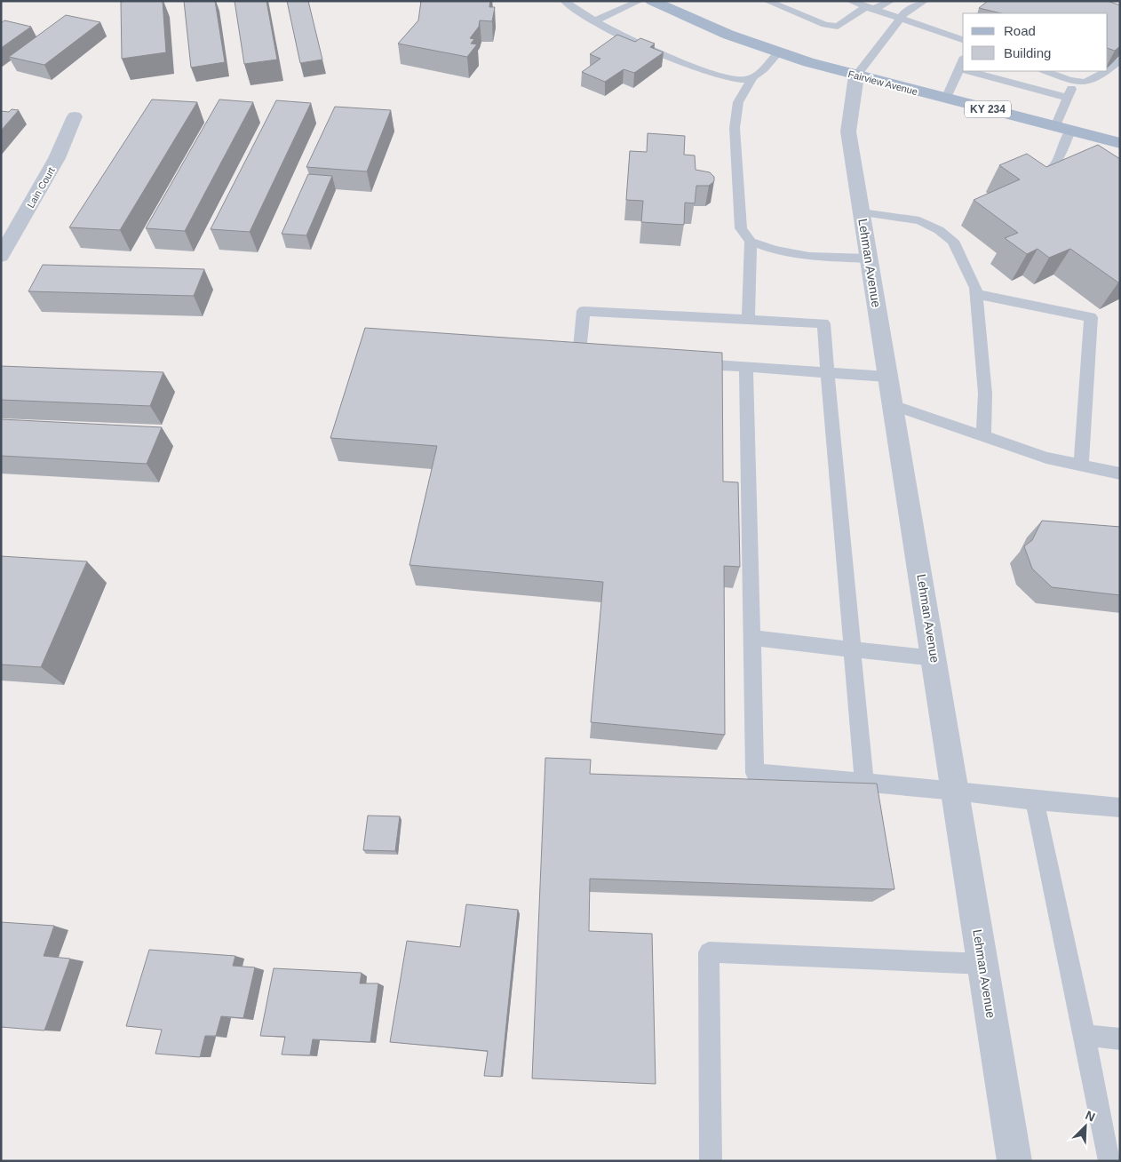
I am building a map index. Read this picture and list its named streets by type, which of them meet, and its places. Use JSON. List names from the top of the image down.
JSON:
{
  "streets": {
    "main road": ["Fairview Avenue", "KY 234"],
    "street": ["Lain Court", "Lehman Avenue"]
  },
  "crossings": [
    ["Fairview Avenue", "Lehman Avenue"]
  ],
  "legend": ["Road", "Building"],
  "north": "top right"
}
